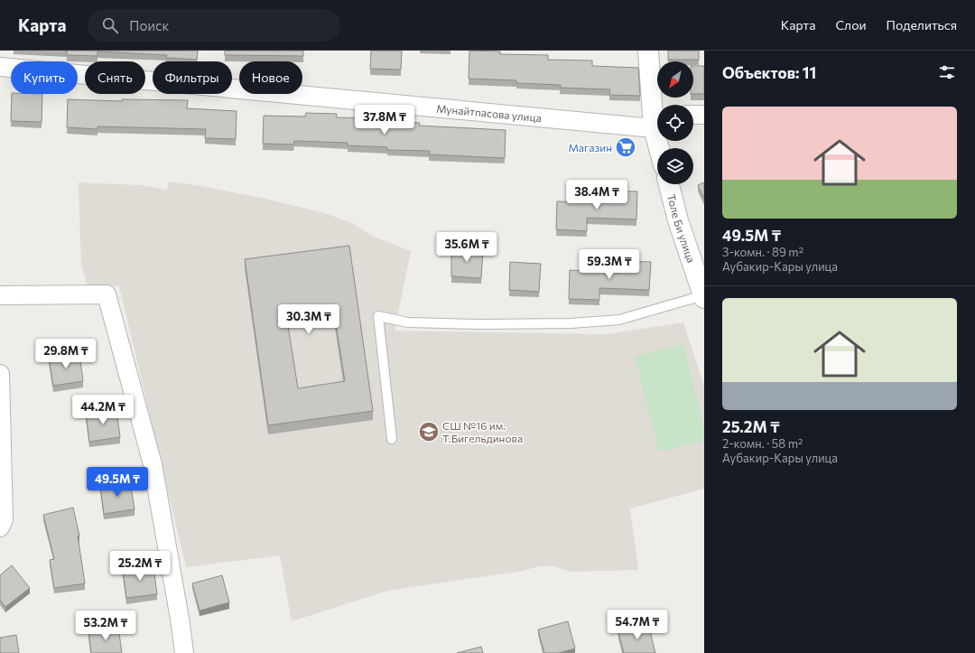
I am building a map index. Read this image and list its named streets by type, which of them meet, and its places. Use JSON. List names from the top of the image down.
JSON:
{
  "streets": {
    "street": ["Мунайтпасова улица", "Толе Би улица"]
  },
  "places": {
    "supermarket": ["Магазин"],
    "school or university": ["СШ №16 им. Т.Бигельдинова"]
  },
  "north": "bottom left",
  "page": {
    "header": "Карта",
    "search": "Поиск",
    "nav": ["Карта", "Слои", "Поделиться"],
    "heading": "Объектов: 11",
    "chip": [
      "Купить",
      "Снять",
      "Фильтры",
      "Новое"
    ],
    "list": [
      {
        "name": "49.5M ₸",
        "note": "3-комн. · 89 m² · Аубакир-Кары улица"
      },
      {
        "name": "25.2M ₸",
        "note": "2-комн. · 58 m² · Аубакир-Кары улица"
      }
    ],
    "price": [
      "37.8M ₸",
      "38.4M ₸",
      "35.6M ₸",
      "59.3M ₸",
      "30.3M ₸",
      "29.8M ₸",
      "44.2M ₸",
      "49.5M ₸",
      "25.2M ₸",
      "54.7M ₸",
      "53.2M ₸"
    ]
  }
}
